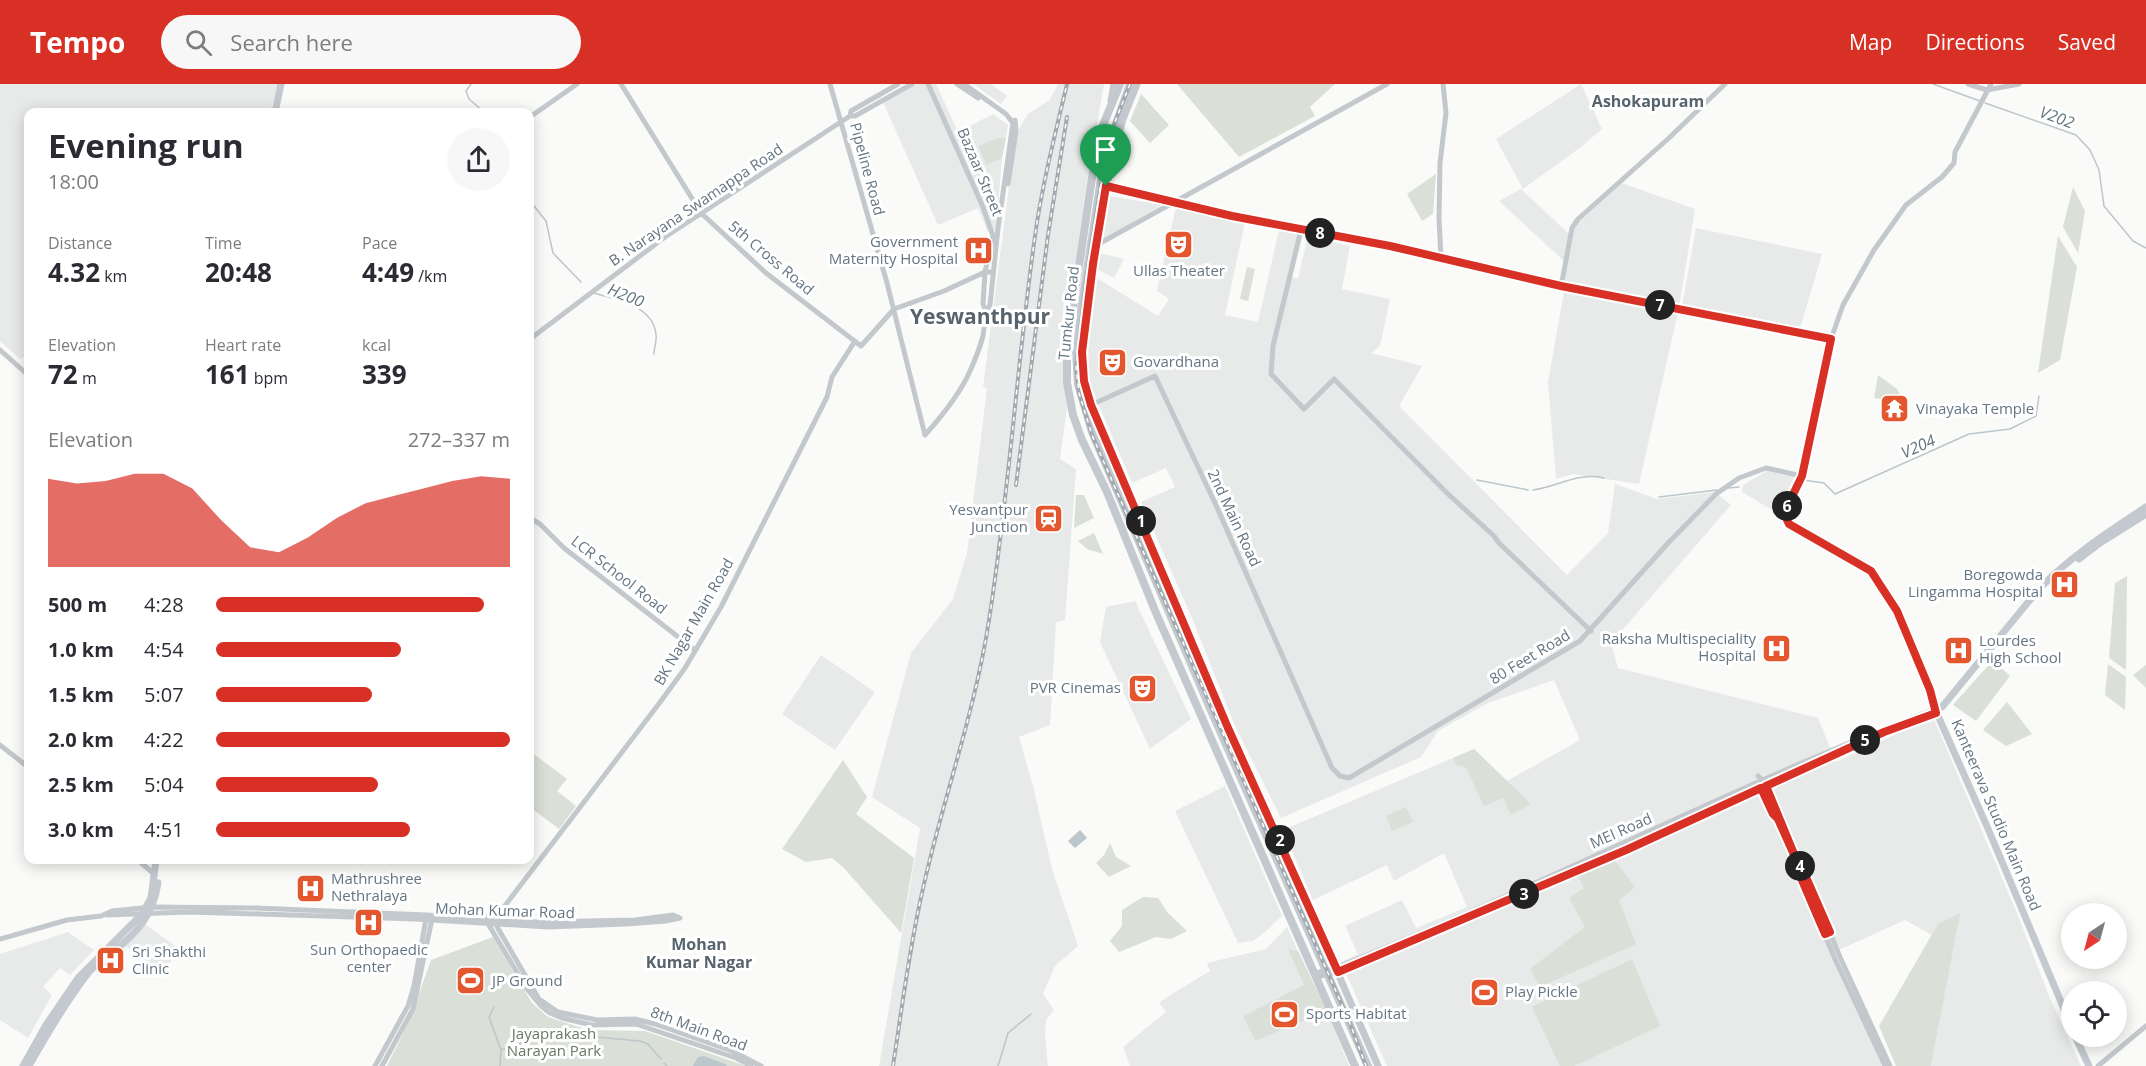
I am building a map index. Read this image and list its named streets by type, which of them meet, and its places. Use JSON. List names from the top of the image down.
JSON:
{
  "streets": {
    "highway": ["Tumkur Road"],
    "main road": ["Kanteerava Studio Main Road"],
    "street": [
      "Pipeline Road",
      "Bazaar Street",
      "B. Narayana Swamappa Road",
      "5th Cross Road",
      "2nd Main Road",
      "LCR School Road",
      "BK Nagar Main Road",
      "80 Feet Road",
      "MEI Road",
      "Mohan Kumar Road",
      "8th Main Road"
    ]
  },
  "crossings": [
    ["Pipeline Road", "Bazaar Street"],
    ["Pipeline Road", "B. Narayana Swamappa Road"],
    ["Pipeline Road", "5th Cross Road"],
    ["B. Narayana Swamappa Road", "5th Cross Road"],
    ["5th Cross Road", "BK Nagar Main Road"],
    ["Tumkur Road", "MEI Road"],
    ["2nd Main Road", "80 Feet Road"],
    ["LCR School Road", "BK Nagar Main Road"],
    ["BK Nagar Main Road", "Mohan Kumar Road"],
    ["BK Nagar Main Road", "8th Main Road"],
    ["80 Feet Road", "Kanteerava Studio Main Road"],
    ["Kanteerava Studio Main Road", "MEI Road"],
    ["Mohan Kumar Road", "8th Main Road"]
  ],
  "districts": ["Ashokapuram", "Yeswanthpur", "Mohan Kumar Nagar"],
  "water": ["V202", "H200", "V204"],
  "parks": ["Jayaprakash Narayan Park"],
  "places": {
    "theatre": ["Ullas Theater", "Govardhana", "PVR Cinemas"],
    "hospital": [
      "Government Maternity Hospital",
      "Boregowda Lingamma Hospital",
      "Raksha Multispeciality Hospital",
      "Lourdes High School",
      "Mathrushree Nethralaya",
      "Sun Orthopaedic center",
      "Sri Shakthi Clinic"
    ],
    "temple": ["Vinayaka Temple"],
    "station": ["Yesvantpur Junction"],
    "sports": ["JP Ground", "Play Pickle", "Sports Habitat"]
  },
  "north": "bottom left",
  "page": {
    "header": "Tempo",
    "search": "Search here",
    "nav": ["Map", "Directions", "Saved"],
    "heading": ["Evening run", "18:00"],
    "stats": [
      ["Distance", "4.32 km"],
      ["Time", "20:48"],
      ["Pace", "4:49 /km"],
      ["Elevation", "72 m"],
      ["Heart rate", "161 bpm"],
      ["kcal", "339"]
    ],
    "pins": [
      "8",
      "7",
      "6",
      "1",
      "5",
      "2",
      "4",
      "3"
    ],
    "chart": ["Elevation", "272–337 m"],
    "list": [
      {
        "name": "500 m",
        "note": "4:28"
      },
      {
        "name": "1.0 km",
        "note": "4:54"
      },
      {
        "name": "1.5 km",
        "note": "5:07"
      },
      {
        "name": "2.0 km",
        "note": "4:22"
      },
      {
        "name": "2.5 km",
        "note": "5:04"
      },
      {
        "name": "3.0 km",
        "note": "4:51"
      }
    ]
  }
}
